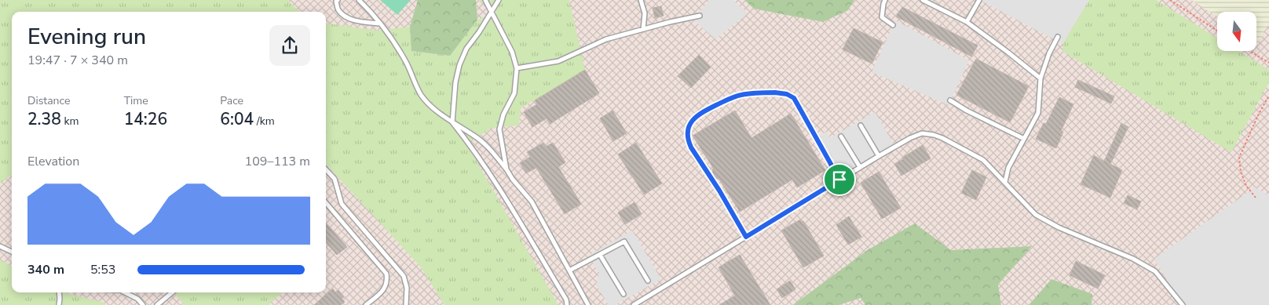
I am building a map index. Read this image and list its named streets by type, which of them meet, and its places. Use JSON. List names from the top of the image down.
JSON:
{
  "north": "bottom",
  "page": {
    "heading": ["Evening run", "19:47 · 7 × 340 m"],
    "stats": [
      ["Distance", "2.38 km"],
      ["Time", "14:26"],
      ["Pace", "6:04 /km"]
    ],
    "chart": ["Elevation", "109–113 m"],
    "list": [
      {
        "name": "340 m",
        "note": "5:53"
      }
    ]
  }
}
